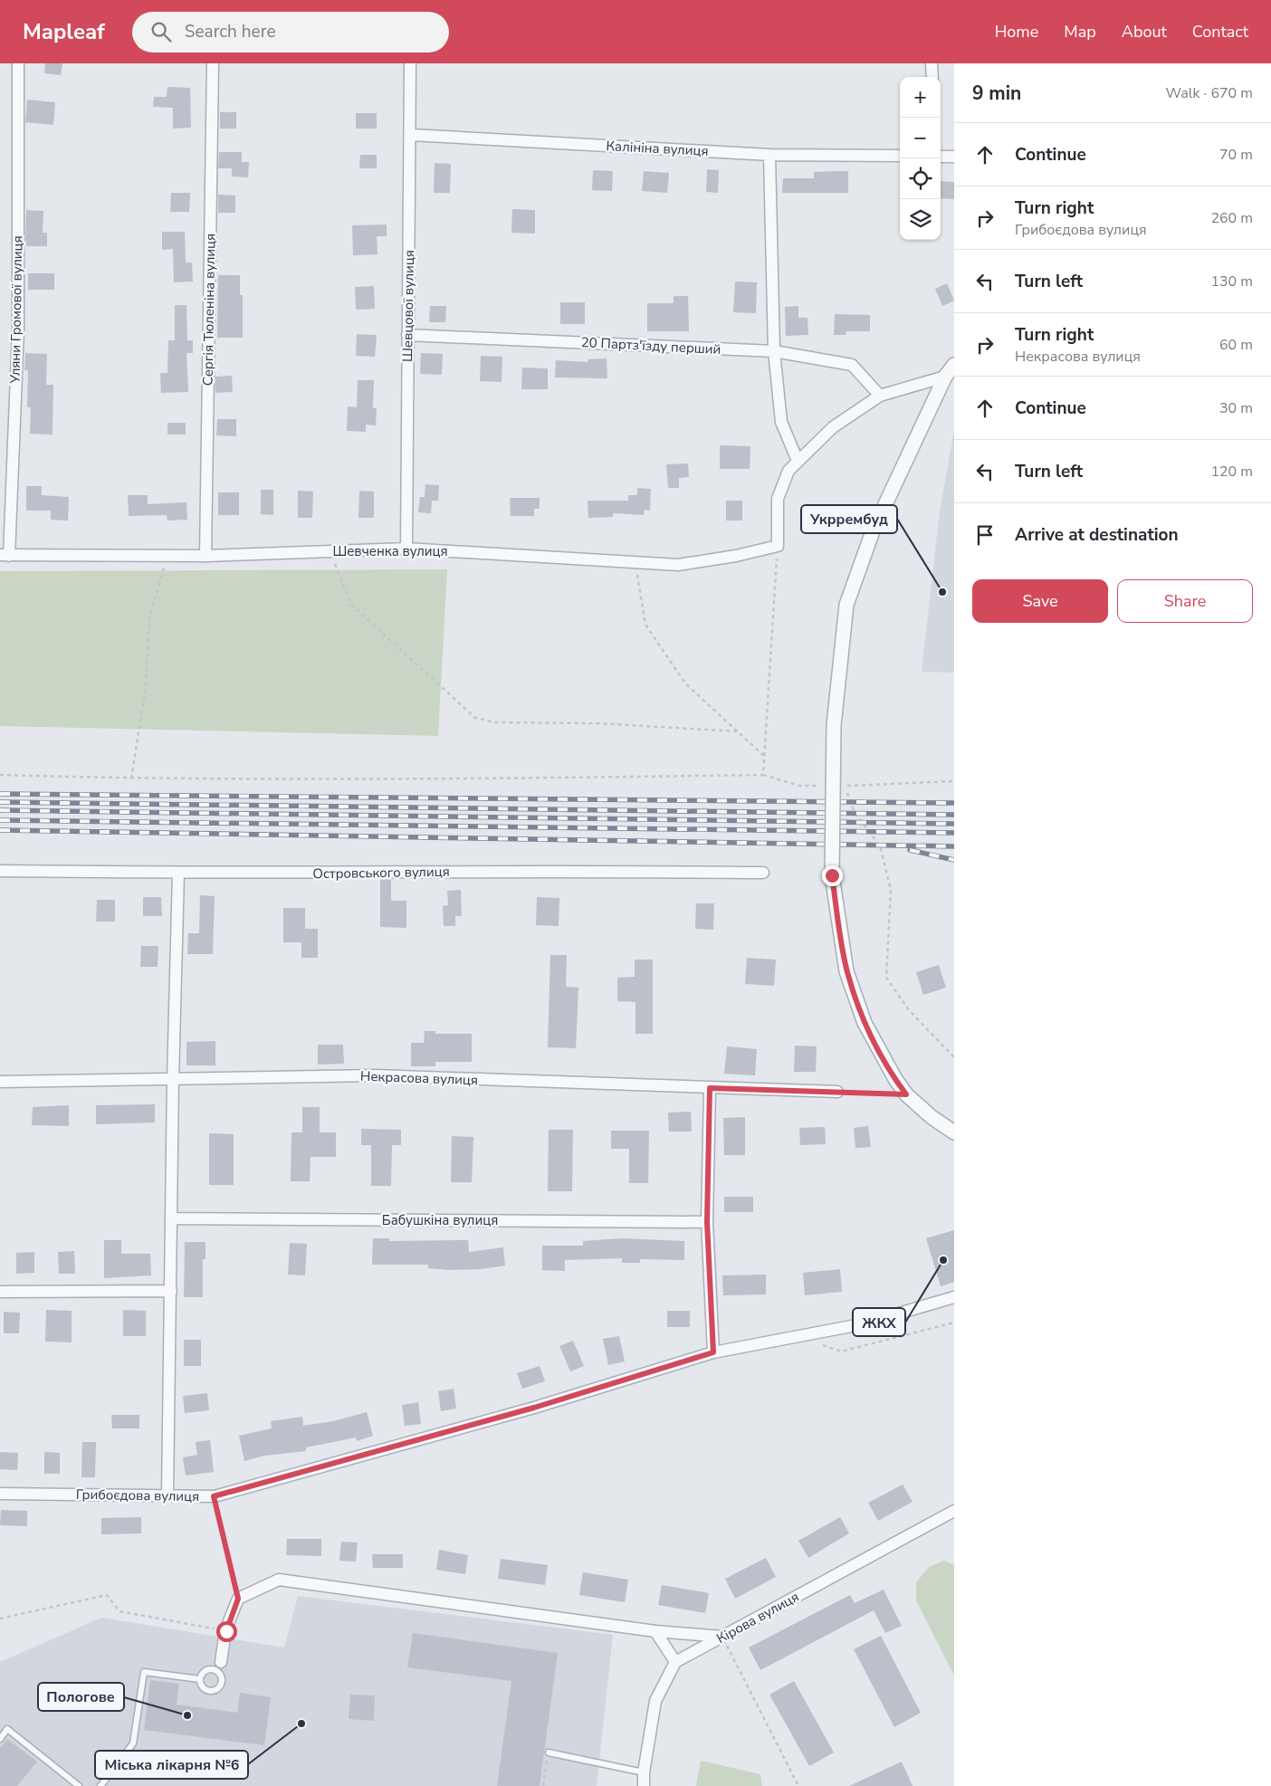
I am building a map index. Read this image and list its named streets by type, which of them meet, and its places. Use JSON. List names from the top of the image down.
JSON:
{
  "streets": {
    "street": [
      "Калініна вулиця",
      "Шевцової вулиця",
      "Уляни Громової вулиця",
      "Сергія Тюленіна вулиця",
      "20 Партз'їзду перший",
      "Шевченка вулиця",
      "Островського вулиця",
      "Некрасова вулиця",
      "Бабушкіна вулиця",
      "Грибоєдова вулиця",
      "Кірова вулиця"
    ]
  },
  "crossings": [
    ["Калініна вулиця", "Шевцової вулиця"],
    ["Шевцової вулиця", "20 Партз'їзду перший"],
    ["Шевцової вулиця", "Шевченка вулиця"],
    ["Уляни Громової вулиця", "Шевченка вулиця"],
    ["Сергія Тюленіна вулиця", "Шевченка вулиця"]
  ],
  "places": [
    "Укррембуд",
    "ЖКХ",
    "Пологове",
    "Міська лікарня №6"
  ],
  "page": {
    "header": "Mapleaf",
    "search": "Search here",
    "nav": [
      "Home",
      "Map",
      "About",
      "Contact"
    ],
    "heading": ["9 min", "Walk · 670 m"],
    "map_buttons": ["+", "−"],
    "list": [
      ["Continue", "70 m"],
      ["Turn right", "Грибоєдова вулиця", "260 m"],
      ["Turn left", "130 m"],
      ["Turn right", "Некрасова вулиця", "60 m"],
      ["Continue", "30 m"],
      ["Turn left", "120 m"],
      "Arrive at destination"
    ],
    "buttons": ["Save", "Share"]
  }
}
